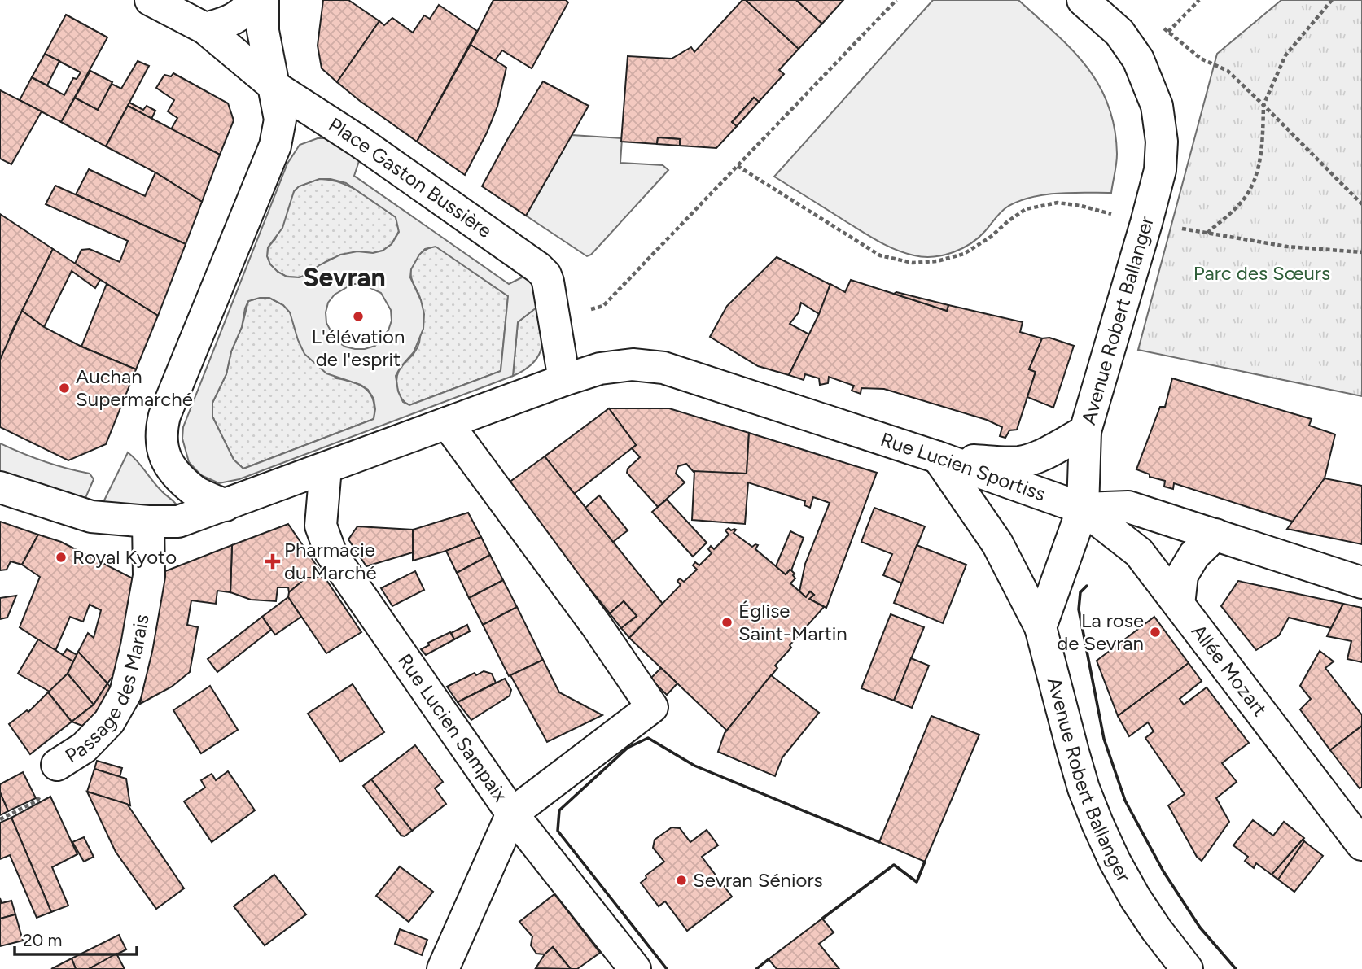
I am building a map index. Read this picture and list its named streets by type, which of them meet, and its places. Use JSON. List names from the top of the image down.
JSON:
{
  "streets": {
    "street": [
      "Place Gaston Bussière",
      "Avenue Robert Ballanger",
      "Rue Lucien Sportiss",
      "Allée Mozart",
      "Passage des Marais",
      "Rue Lucien Sampaix"
    ]
  },
  "crossings": [
    ["Place Gaston Bussière", "Rue Lucien Sportiss"],
    ["Avenue Robert Ballanger", "Rue Lucien Sportiss"],
    ["Avenue Robert Ballanger", "Allée Mozart"],
    ["Rue Lucien Sportiss", "Allée Mozart"]
  ],
  "districts": ["Sevran"],
  "parks": ["Parc des Sœurs"],
  "places": {
    "other": [
      "L'élévation de l'esprit",
      "Auchan Supermarché",
      "Royal Kyoto",
      "Église Saint-Martin",
      "La rose de Sevran",
      "Sevran Séniors"
    ],
    "health": ["Pharmacie du Marché"]
  },
  "scale_bar": "20 m"
}
